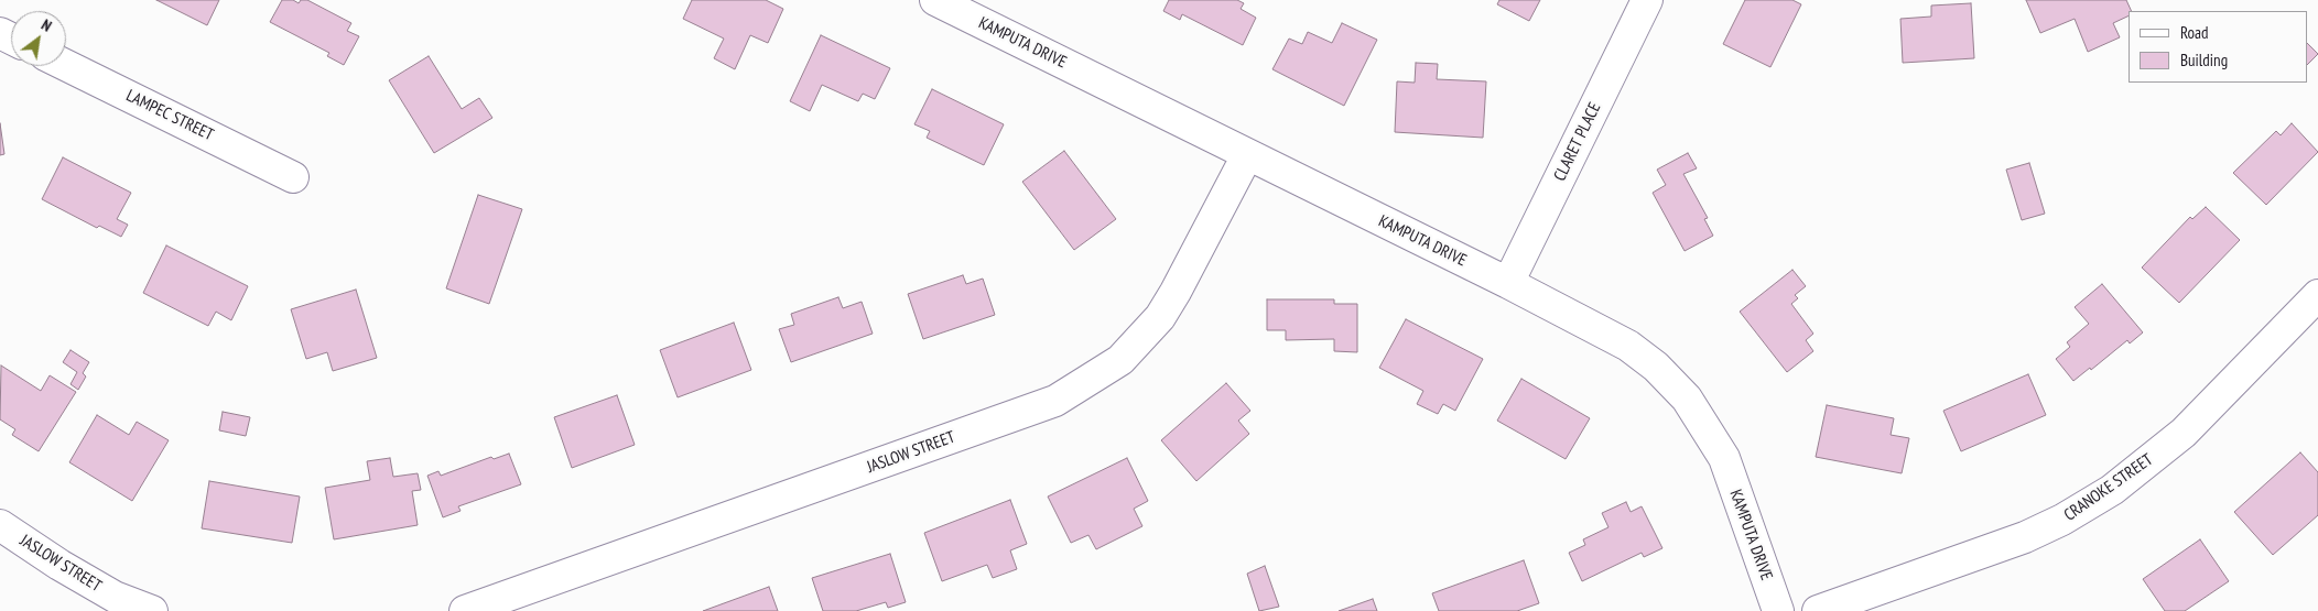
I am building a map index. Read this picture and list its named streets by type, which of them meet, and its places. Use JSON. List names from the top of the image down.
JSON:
{
  "streets": {
    "street": [
      "KAMPUTA DRIVE",
      "LAMPEC STREET",
      "CLARET PLACE",
      "JASLOW STREET",
      "CRANOKE STREET"
    ]
  },
  "crossings": [
    ["KAMPUTA DRIVE", "CLARET PLACE"],
    ["KAMPUTA DRIVE", "JASLOW STREET"]
  ],
  "legend": ["Road", "Building"],
  "north": "top right"
}
